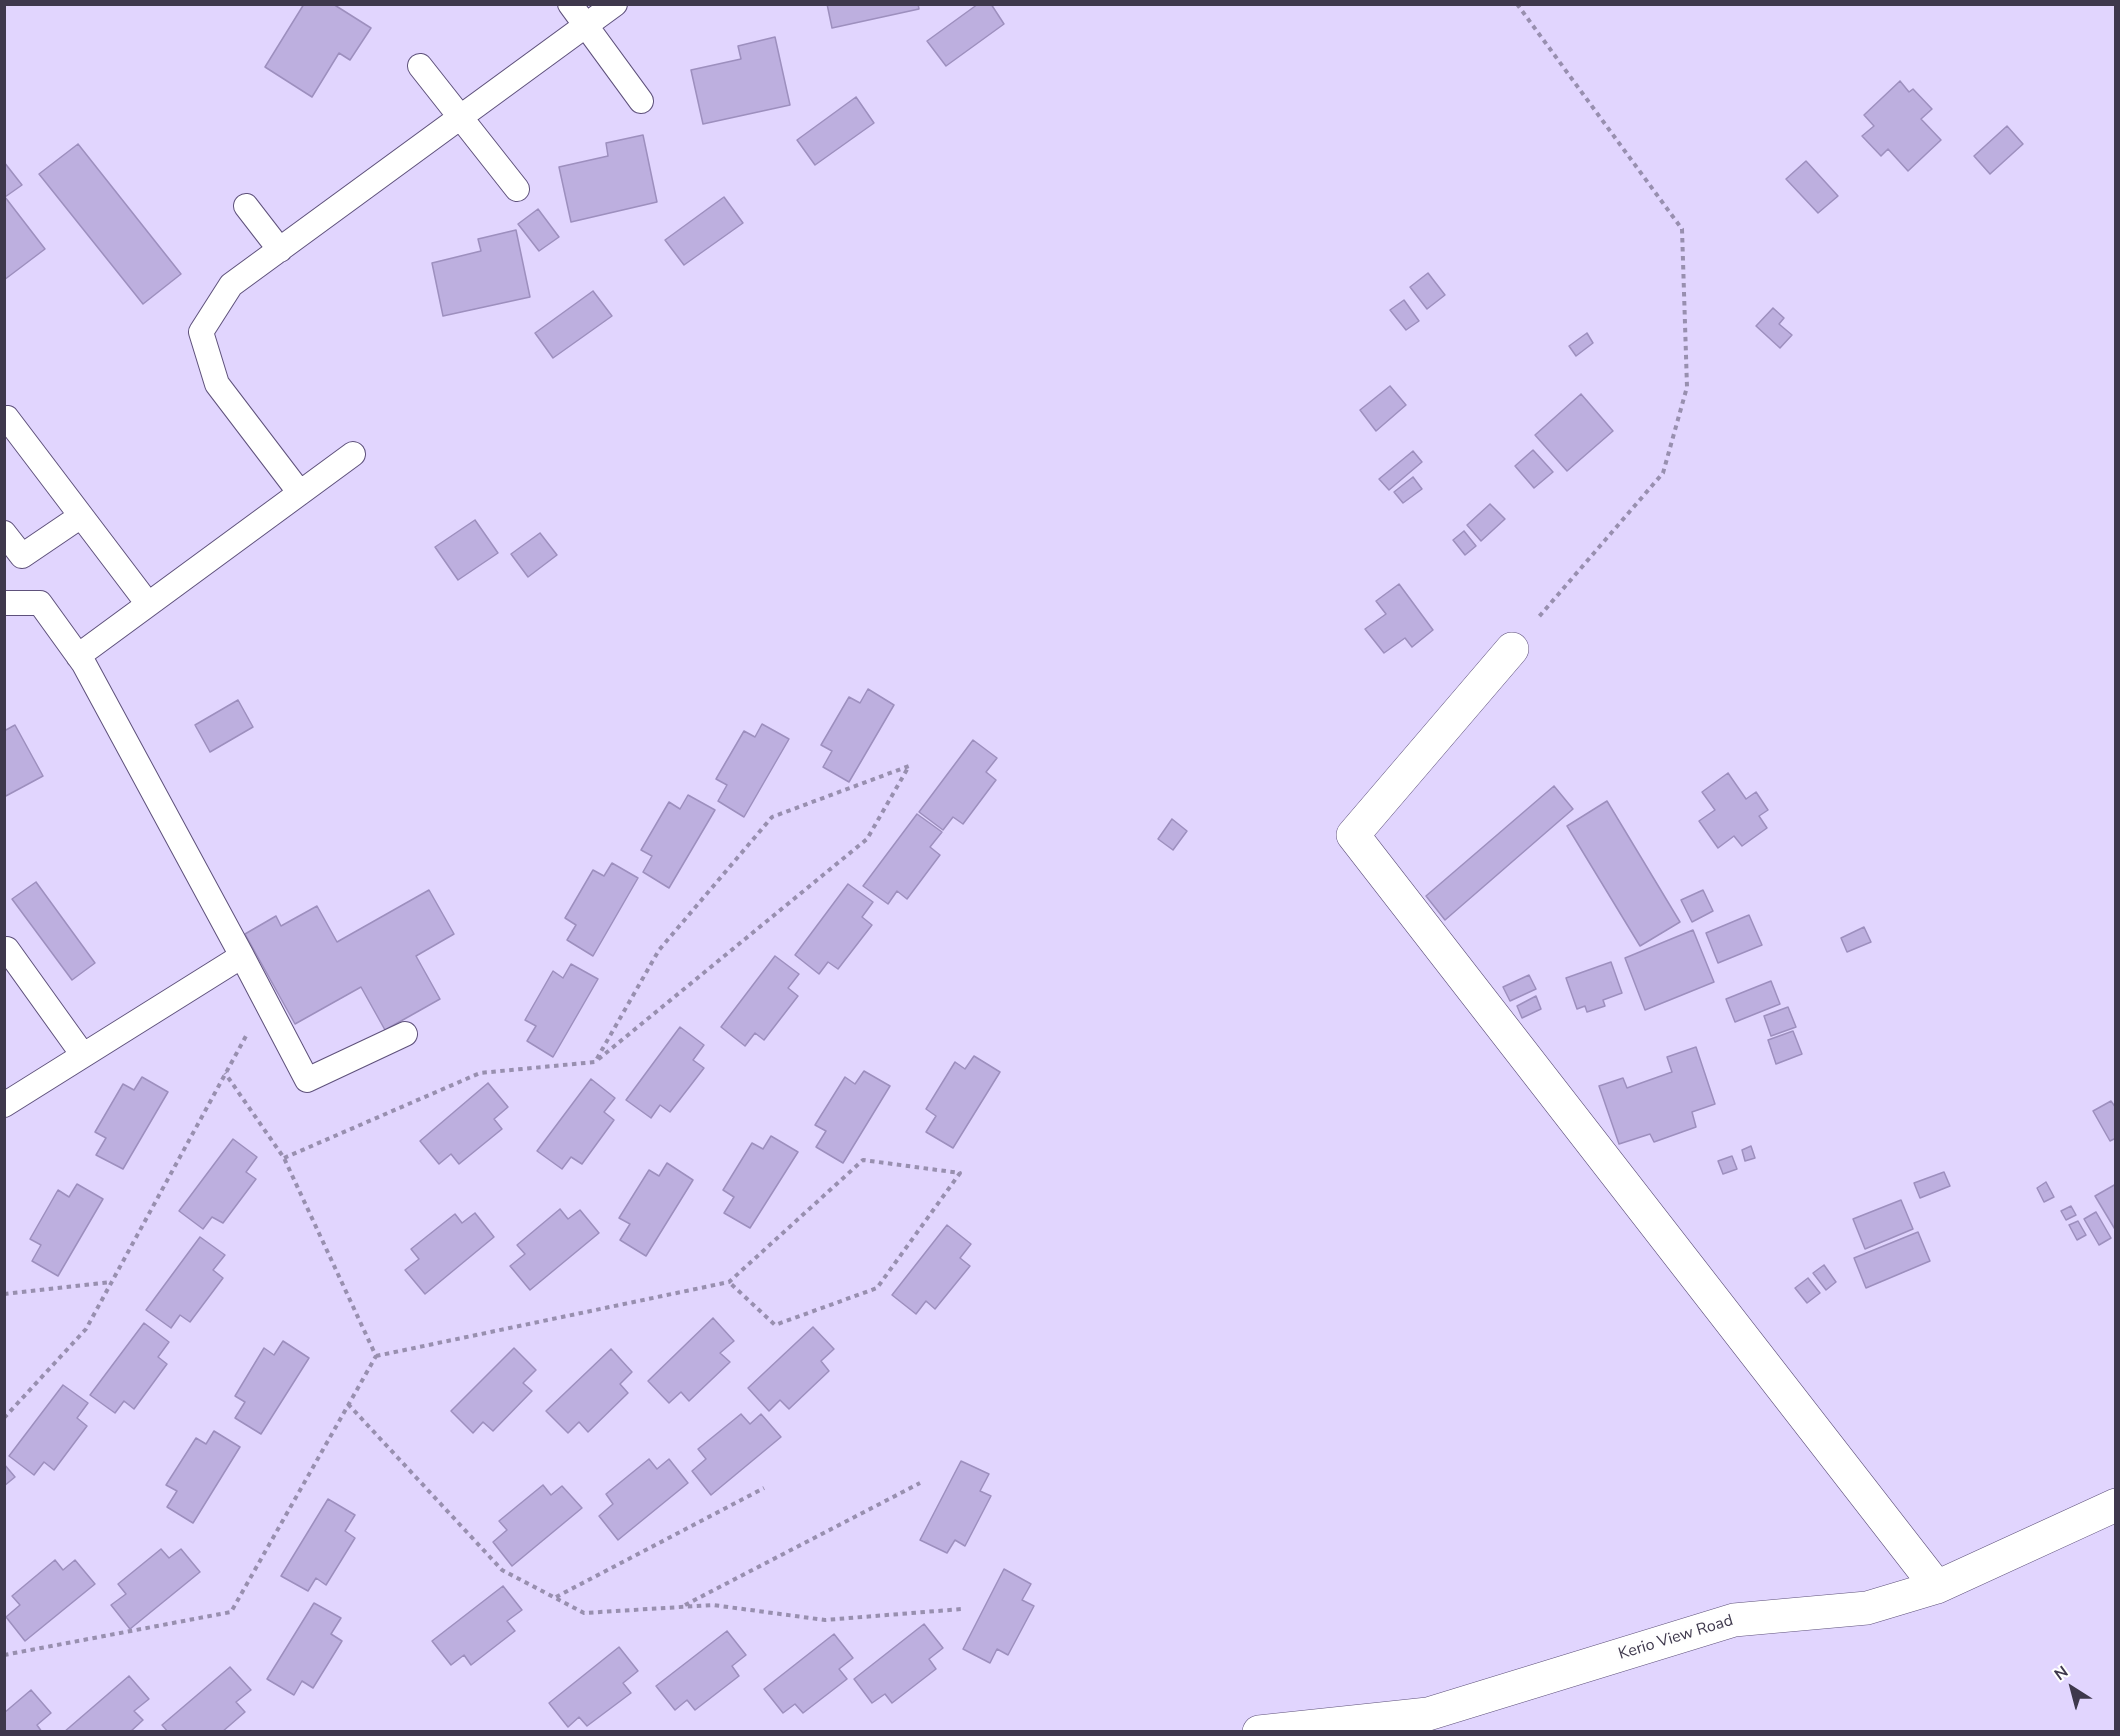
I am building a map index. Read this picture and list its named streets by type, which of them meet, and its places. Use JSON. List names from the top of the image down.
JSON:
{
  "streets": {
    "street": ["Kerio View Road"]
  },
  "north": "top left"
}
